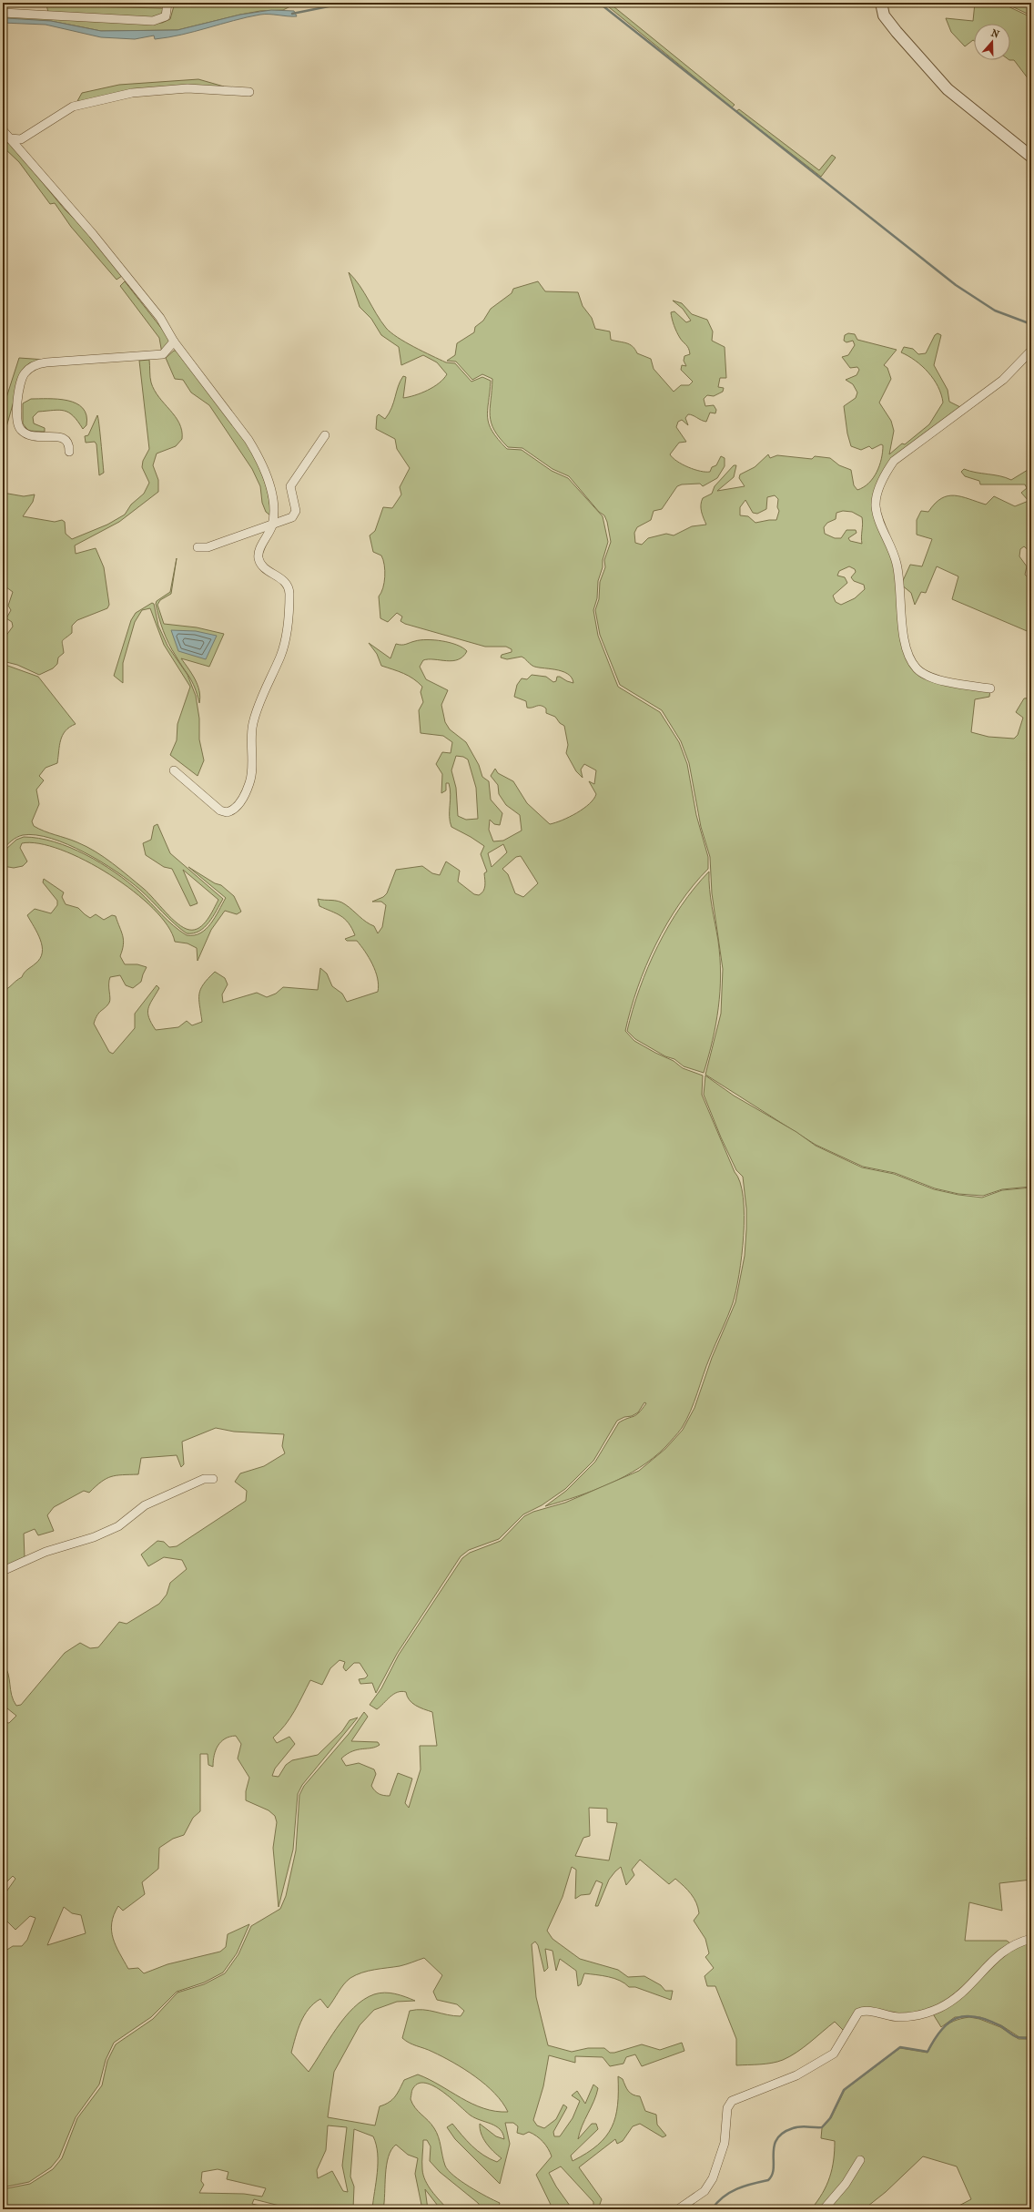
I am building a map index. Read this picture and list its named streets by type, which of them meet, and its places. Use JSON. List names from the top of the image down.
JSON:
{
  "north": "top"
}
